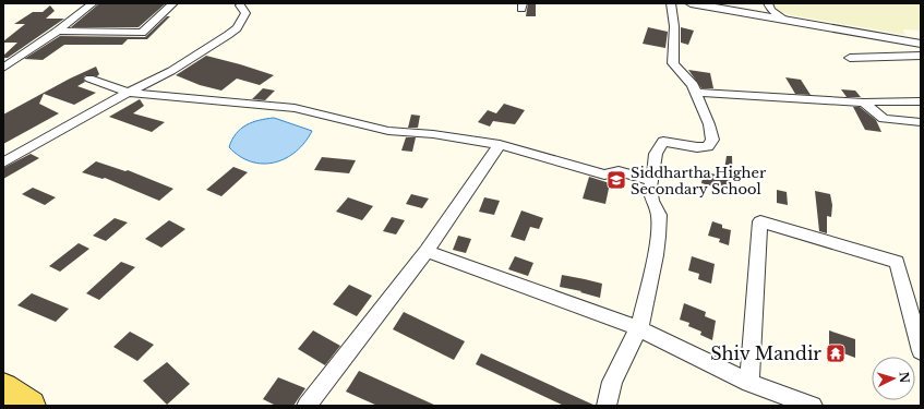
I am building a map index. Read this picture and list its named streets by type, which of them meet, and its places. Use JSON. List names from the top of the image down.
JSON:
{
  "places": {
    "school or university": ["Siddhartha Higher Secondary School"],
    "temple": ["Shiv Mandir"]
  },
  "north": "right"
}
